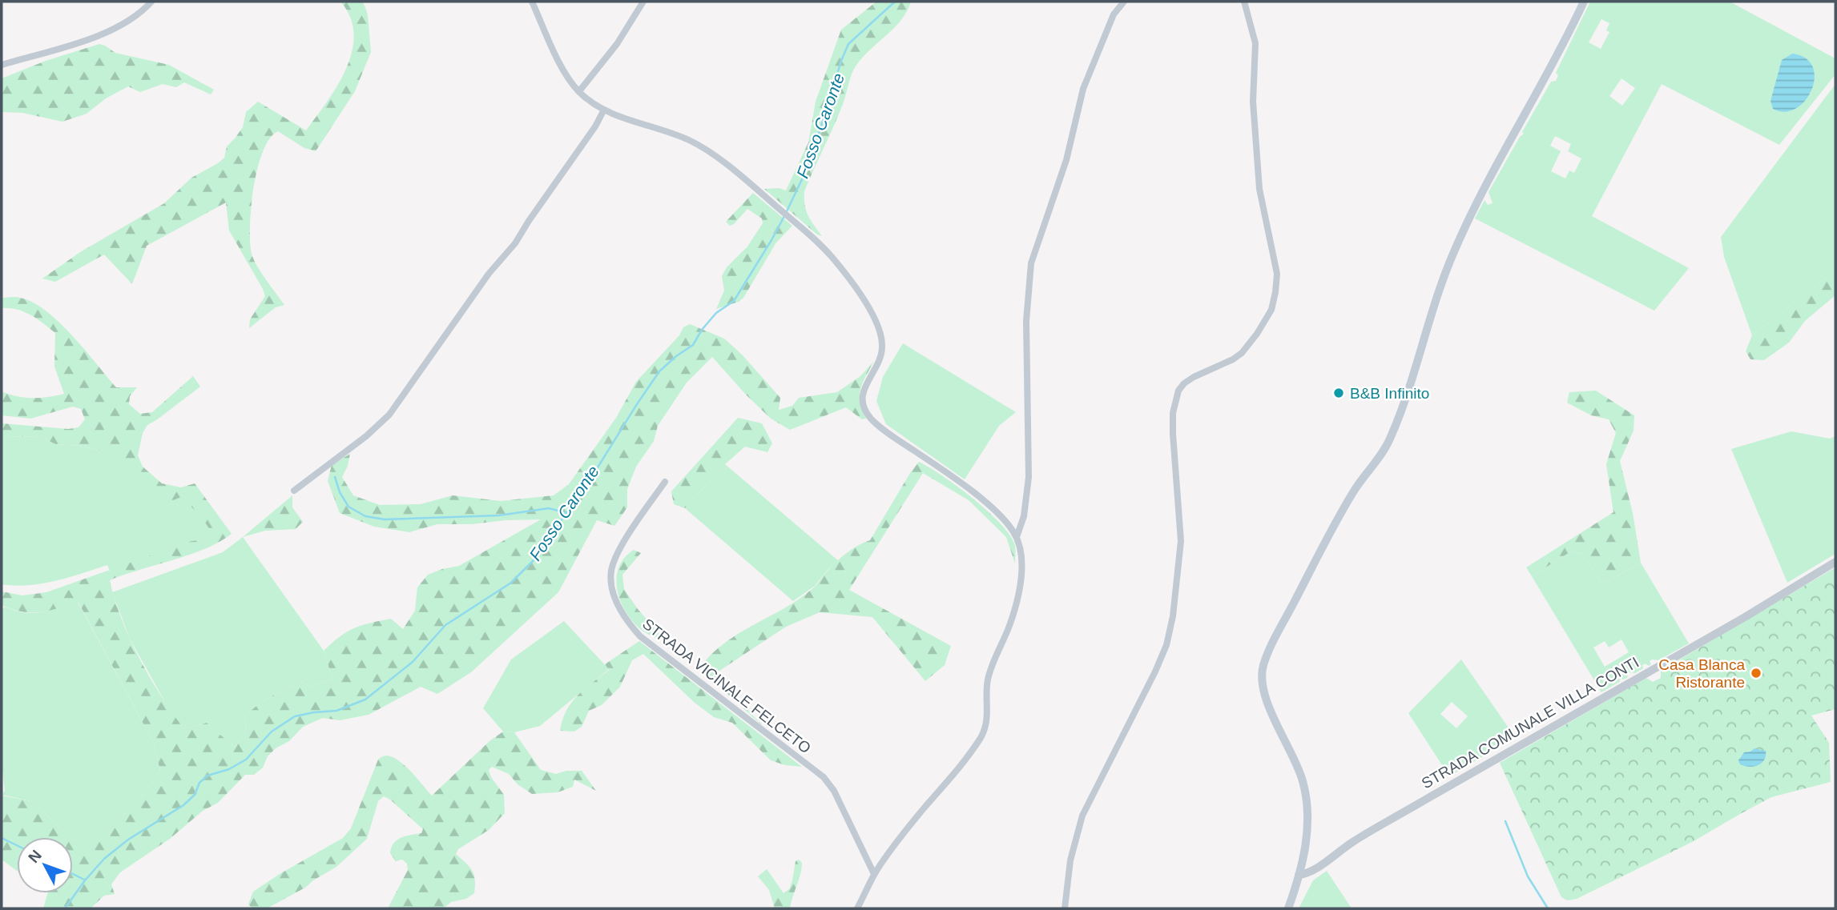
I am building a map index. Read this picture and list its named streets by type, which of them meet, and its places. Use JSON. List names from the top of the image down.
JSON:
{
  "streets": {
    "street": ["STRADA VICINALE FELCETO", "STRADA COMUNALE VILLA CONTI"]
  },
  "water": ["Fosso Caronte"],
  "places": ["B&B Infinito", "Casa Blanca Ristorante"],
  "north": "top left"
}
